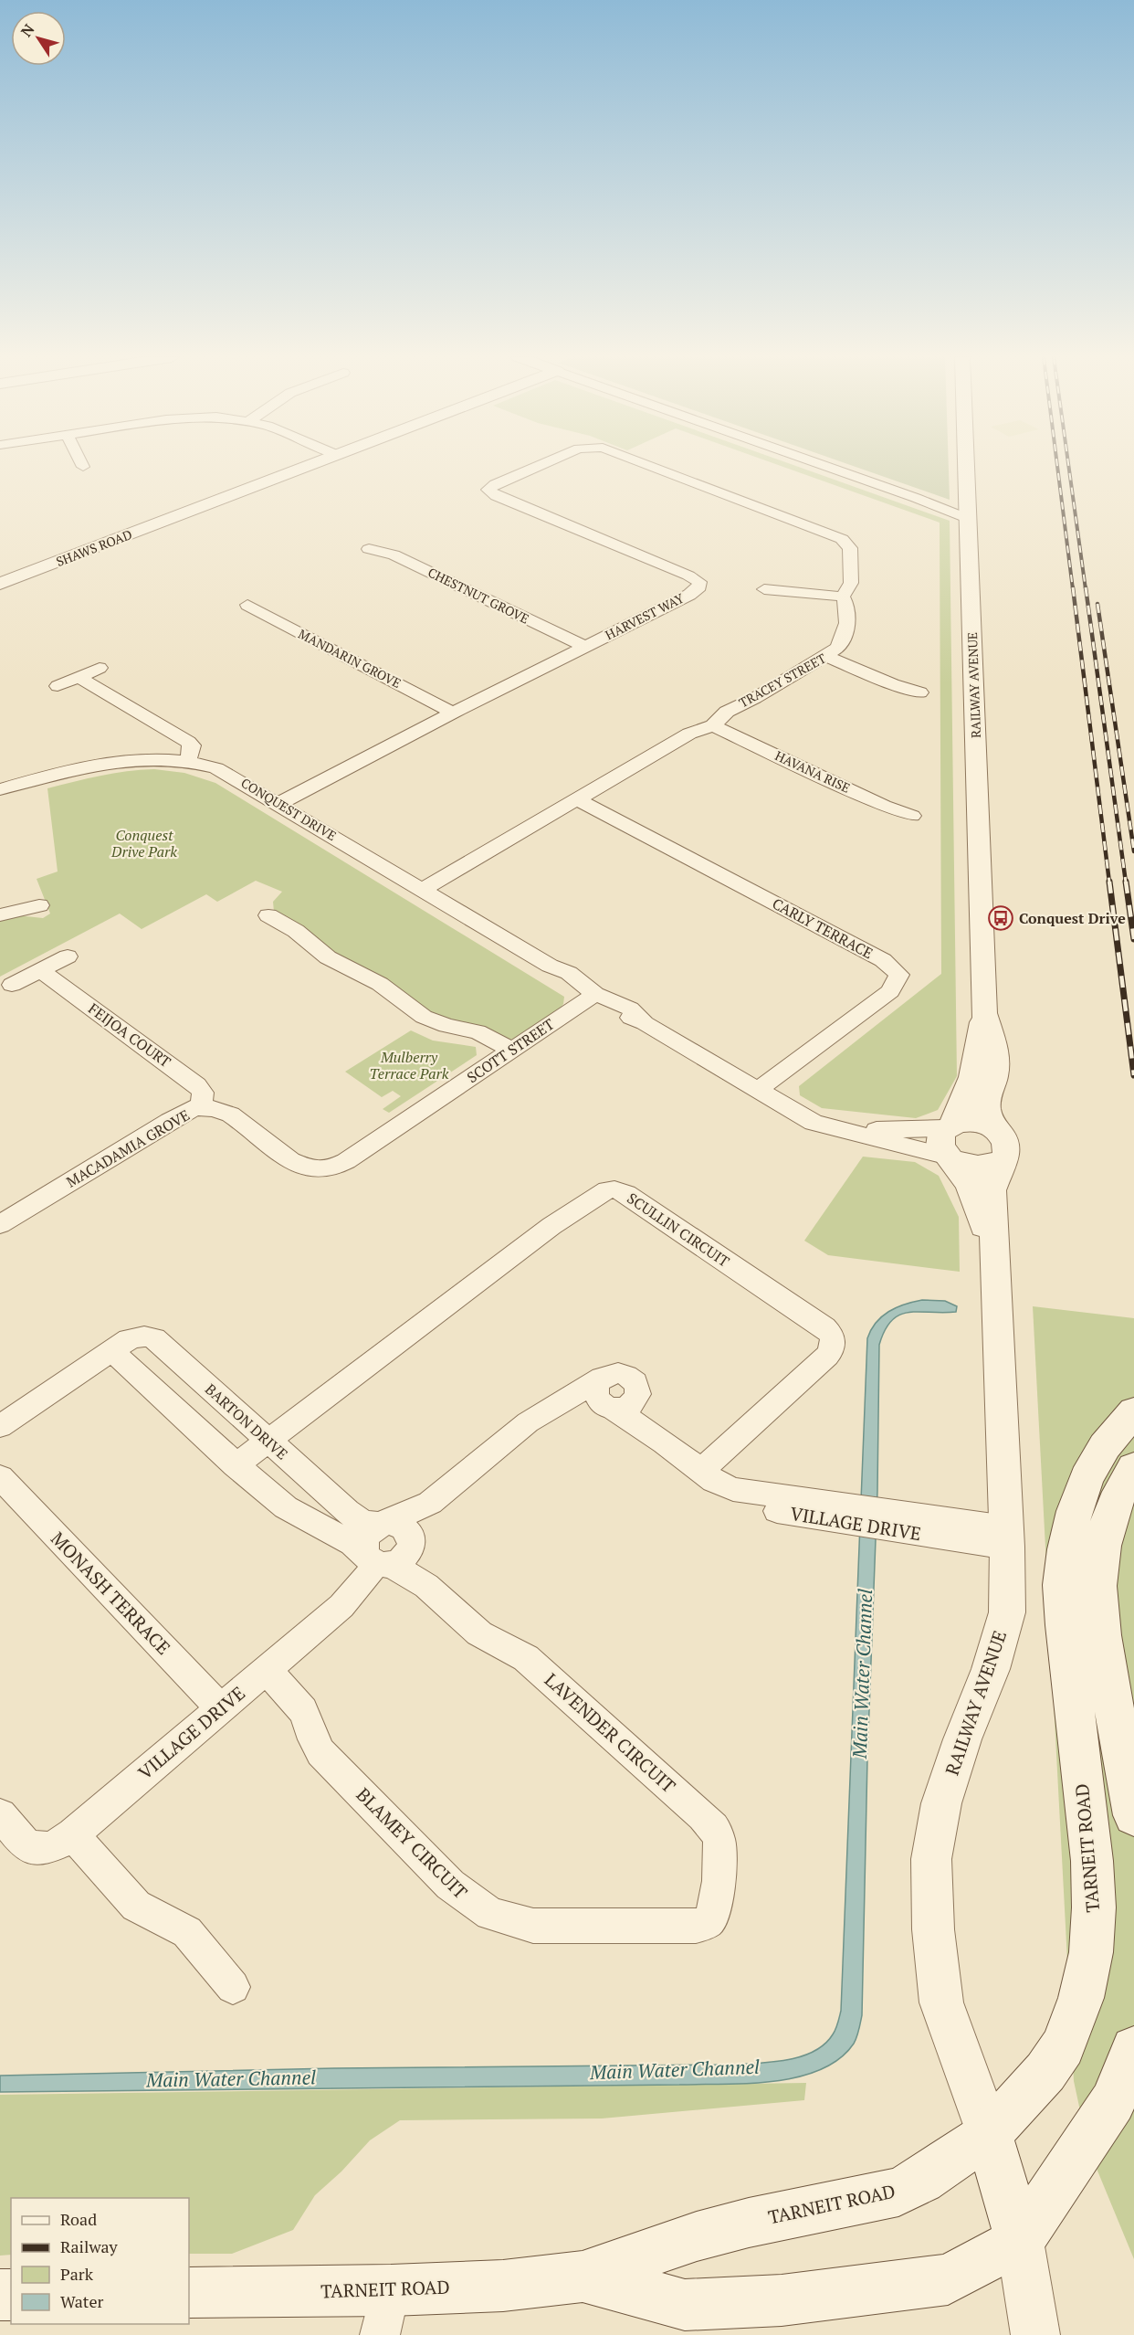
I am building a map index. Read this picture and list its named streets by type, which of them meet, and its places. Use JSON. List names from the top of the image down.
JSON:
{
  "streets": {
    "main road": ["TARNEIT ROAD"],
    "street": [
      "SHAWS ROAD",
      "CHESTNUT GROVE",
      "HARVEST WAY",
      "MANDARIN GROVE",
      "TRACEY STREET",
      "RAILWAY AVENUE",
      "HAVANA RISE",
      "CONQUEST DRIVE",
      "CARLY TERRACE",
      "FEIJOA COURT",
      "SCOTT STREET",
      "MACADAMIA GROVE",
      "SCULLIN CIRCUIT",
      "BARTON DRIVE",
      "VILLAGE DRIVE",
      "MONASH TERRACE",
      "LAVENDER CIRCUIT",
      "BLAMEY CIRCUIT"
    ]
  },
  "crossings": [
    ["CHESTNUT GROVE", "HARVEST WAY"],
    ["HARVEST WAY", "MANDARIN GROVE"],
    ["HARVEST WAY", "CONQUEST DRIVE"],
    ["TRACEY STREET", "HAVANA RISE"],
    ["TRACEY STREET", "CONQUEST DRIVE"],
    ["TRACEY STREET", "CARLY TERRACE"],
    ["RAILWAY AVENUE", "CONQUEST DRIVE"],
    ["RAILWAY AVENUE", "VILLAGE DRIVE"],
    ["RAILWAY AVENUE", "TARNEIT ROAD"],
    ["CONQUEST DRIVE", "CARLY TERRACE"],
    ["CONQUEST DRIVE", "SCOTT STREET"],
    ["FEIJOA COURT", "MACADAMIA GROVE"],
    ["SCOTT STREET", "MACADAMIA GROVE"],
    ["SCULLIN CIRCUIT", "BARTON DRIVE"],
    ["SCULLIN CIRCUIT", "VILLAGE DRIVE"],
    ["BARTON DRIVE", "VILLAGE DRIVE"],
    ["BARTON DRIVE", "LAVENDER CIRCUIT"],
    ["VILLAGE DRIVE", "MONASH TERRACE"],
    ["VILLAGE DRIVE", "LAVENDER CIRCUIT"],
    ["VILLAGE DRIVE", "BLAMEY CIRCUIT"],
    ["LAVENDER CIRCUIT", "BLAMEY CIRCUIT"]
  ],
  "water": ["Main Water Channel"],
  "parks": ["Conquest Drive Park", "Mulberry Terrace Park"],
  "places": {
    "bus stop": ["Conquest Drive"]
  },
  "legend": [
    "Road",
    "Railway",
    "Park",
    "Water"
  ],
  "north": "top left"
}
